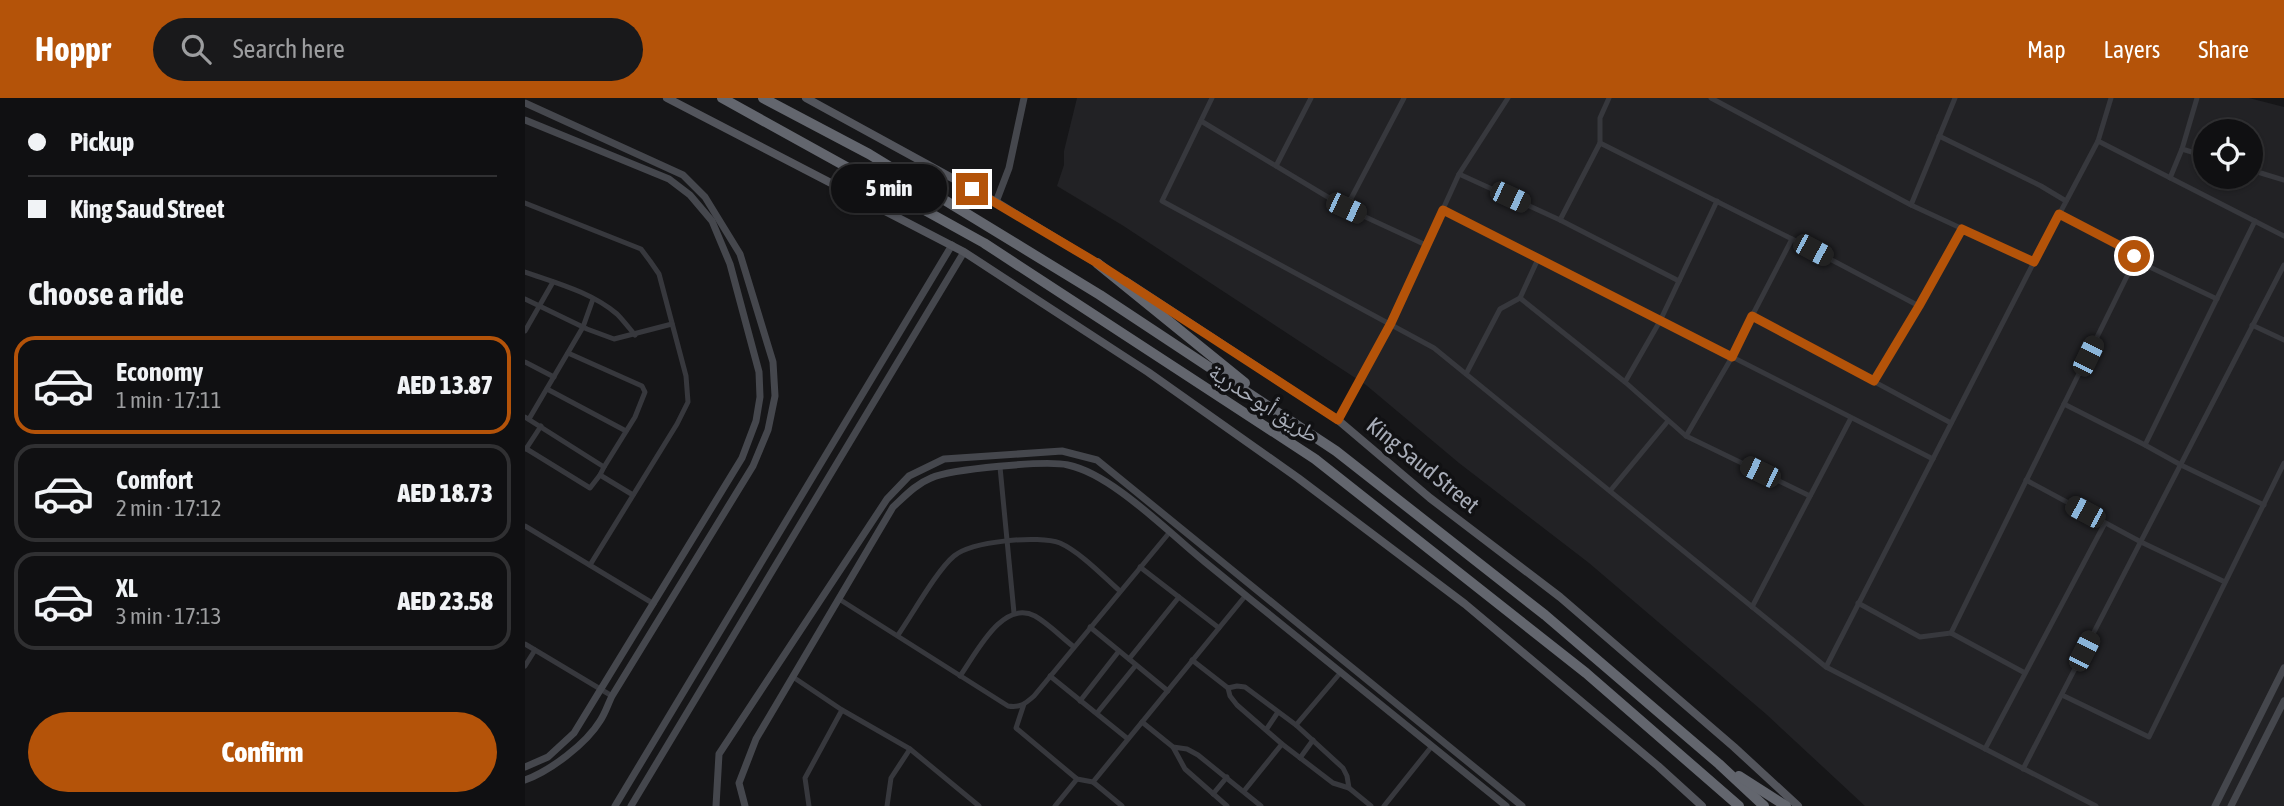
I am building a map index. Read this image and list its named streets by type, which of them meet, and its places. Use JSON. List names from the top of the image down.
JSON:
{
  "streets": {
    "highway": ["طريق أبوحدرية"],
    "main road": ["King Saud Street"]
  },
  "page": {
    "header": "Hoppr",
    "search": "Search here",
    "nav": ["Map", "Layers", "Share"],
    "banner": ["Pickup", "King Saud Street"],
    "bubble": "5 min",
    "heading": "Choose a ride",
    "list": [
      {
        "name": "Economy",
        "note": "1 min · 17:11",
        "value": "AED 13.87"
      },
      {
        "name": "Comfort",
        "note": "2 min · 17:12",
        "value": "AED 18.73"
      },
      {
        "name": "XL",
        "note": "3 min · 17:13",
        "value": "AED 23.58"
      }
    ],
    "buttons": "Confirm"
  }
}
